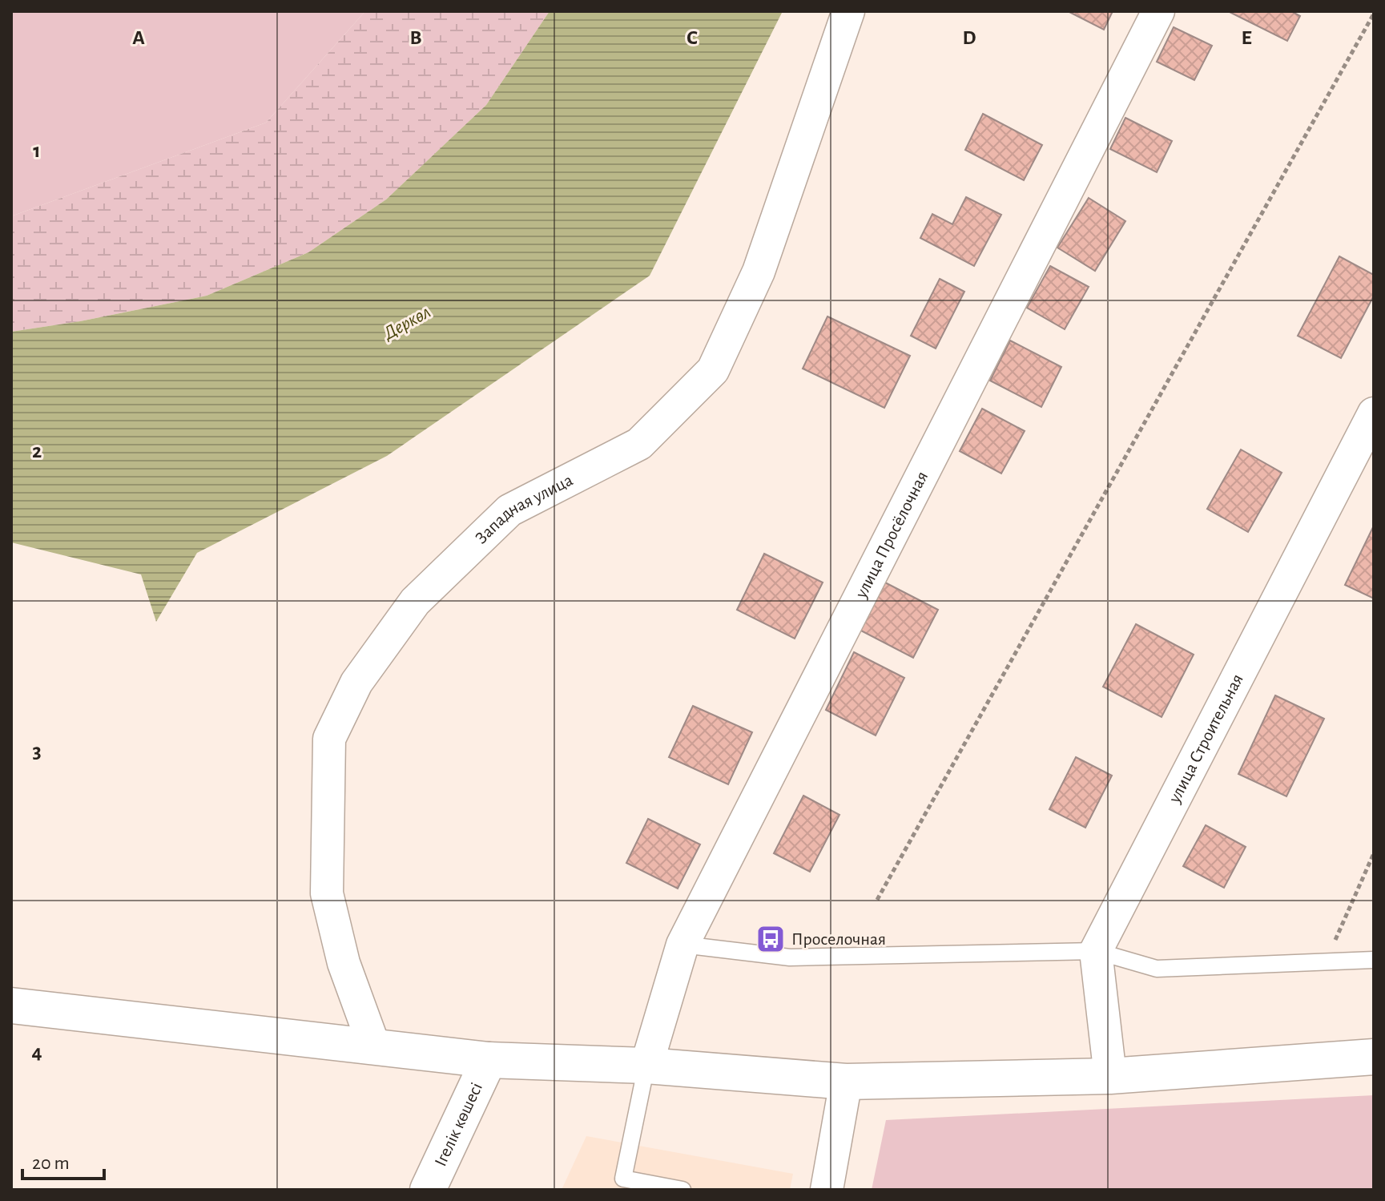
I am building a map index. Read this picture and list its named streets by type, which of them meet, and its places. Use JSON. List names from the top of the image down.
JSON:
{
  "streets": {
    "main road": ["Ігелік көшесі"],
    "street": ["Западная улица", "улица Просёлочная", "улица Строительная"]
  },
  "water": ["Деркөл"],
  "places": {
    "bus stop": ["Проселочная"]
  },
  "scale_bar": "20 m",
  "grid": {
    "columns": [
      "A",
      "B",
      "C",
      "D",
      "E"
    ],
    "rows": [
      "1",
      "2",
      "3",
      "4"
    ]
  }
}
